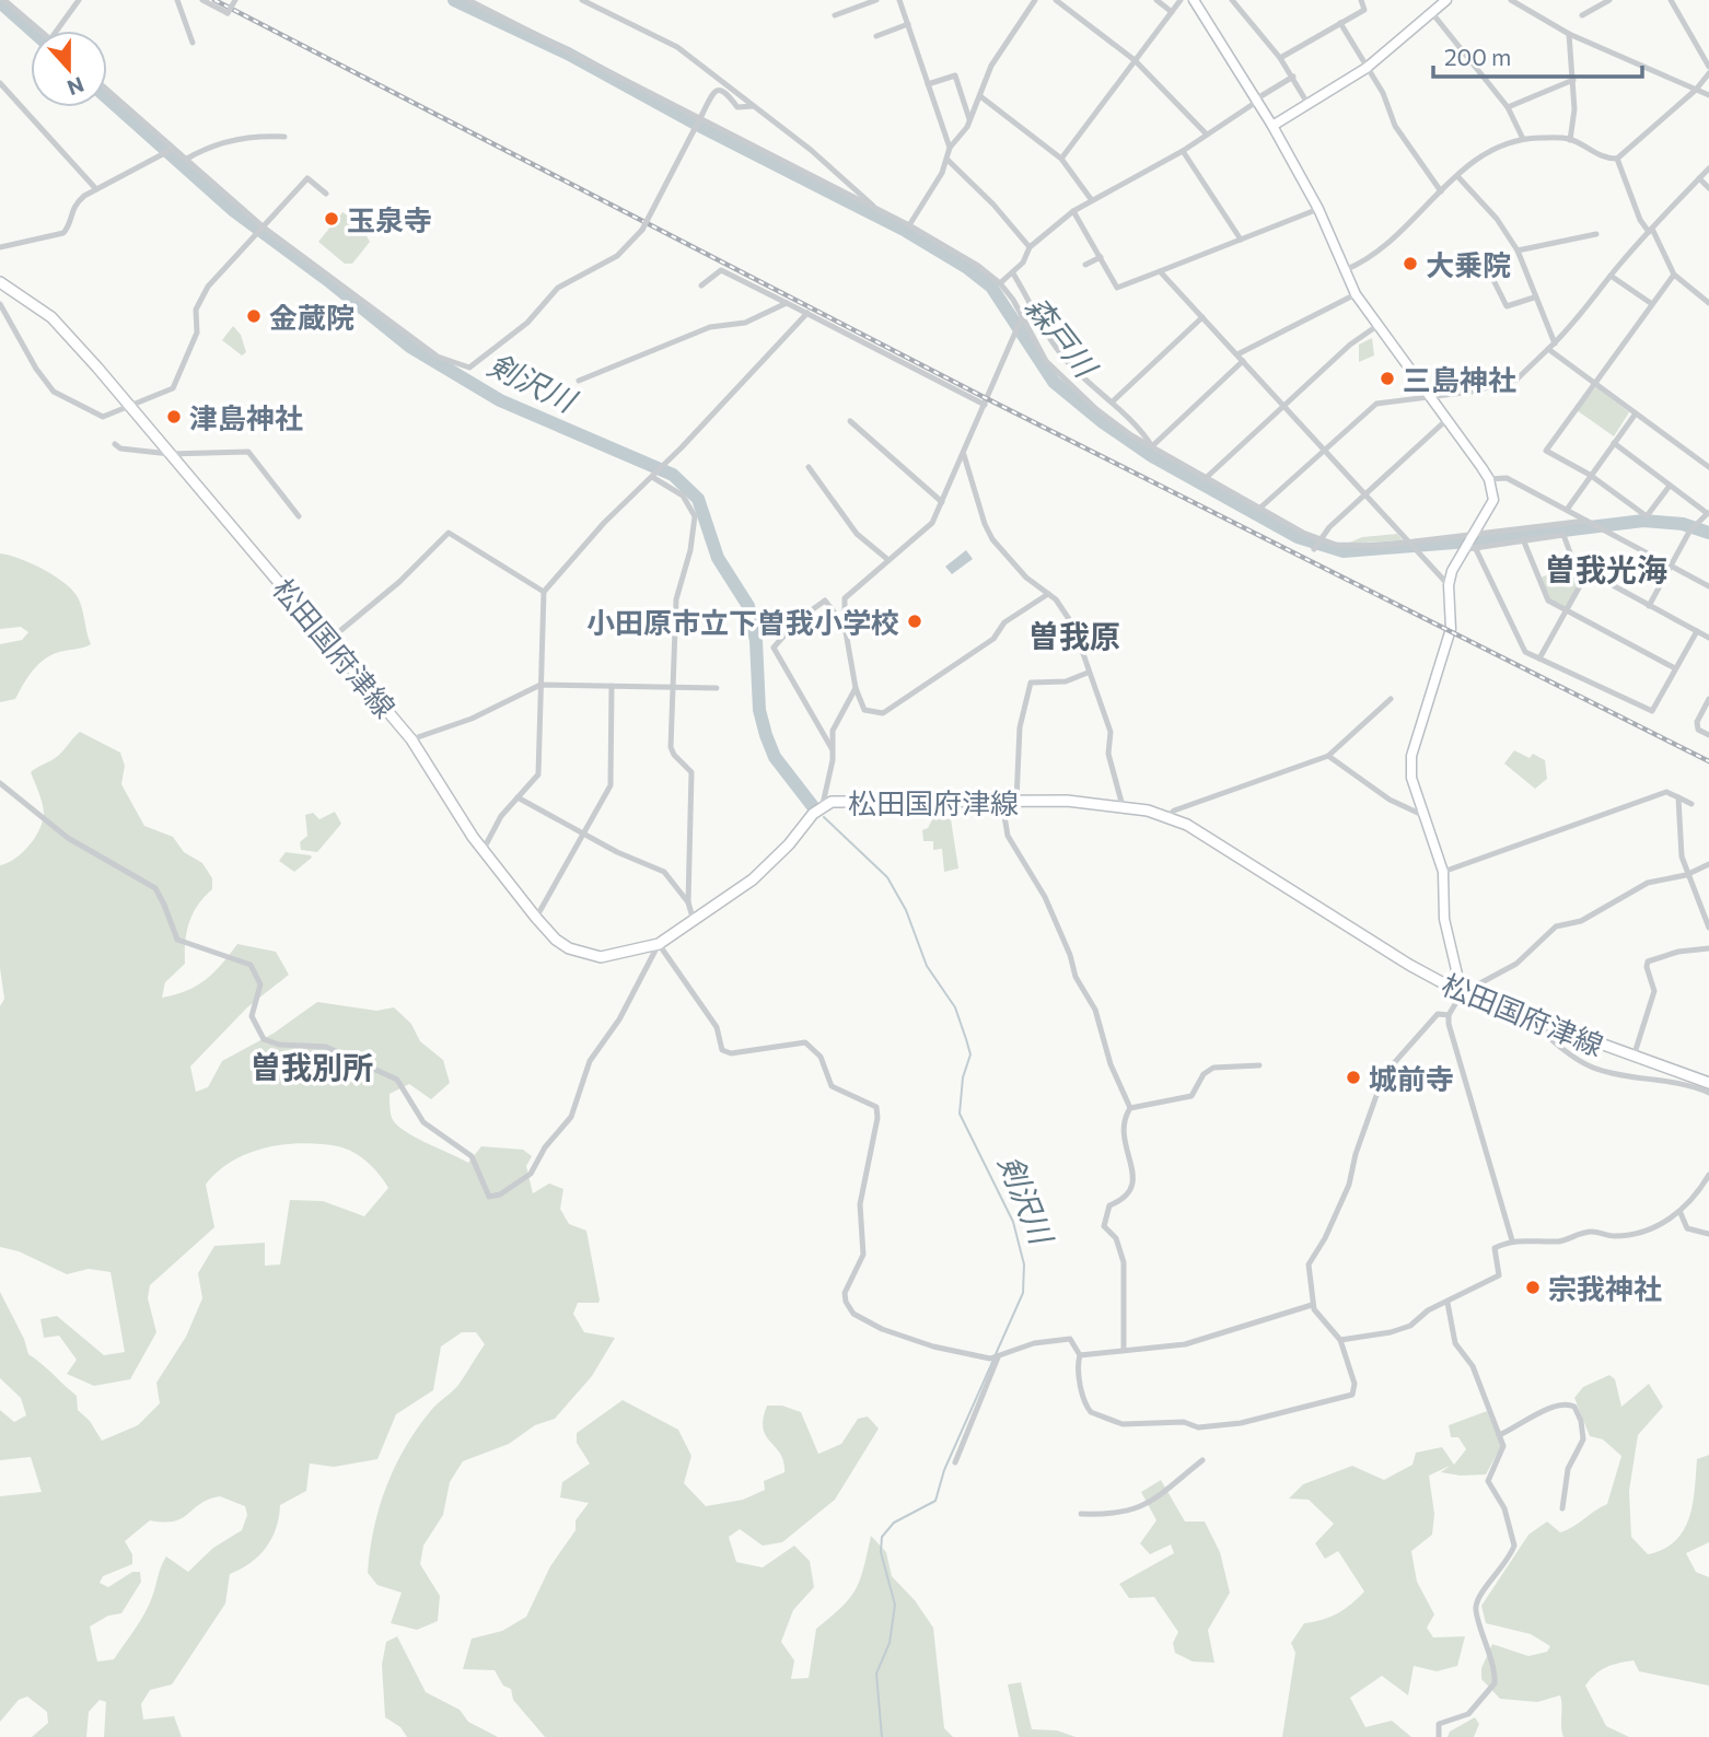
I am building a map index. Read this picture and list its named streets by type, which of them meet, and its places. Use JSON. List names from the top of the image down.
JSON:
{
  "streets": {
    "main road": ["松田国府津線"]
  },
  "districts": ["曽我光海", "曽我原", "曽我別所"],
  "water": ["森戸川", "剣沢川"],
  "places": [
    "玉泉寺",
    "大乗院",
    "金蔵院",
    "三島神社",
    "津島神社",
    "小田原市立下曽我小学校",
    "城前寺",
    "宗我神社"
  ],
  "scale_bar": "200 m",
  "north": "bottom"
}
